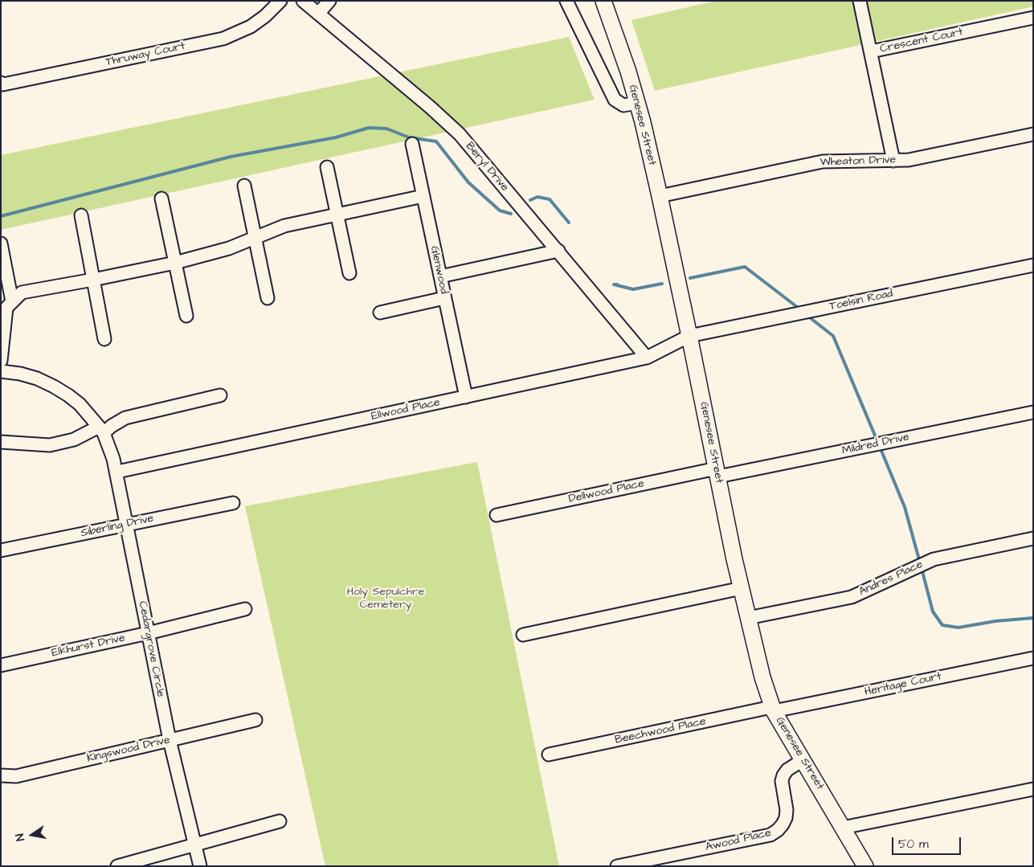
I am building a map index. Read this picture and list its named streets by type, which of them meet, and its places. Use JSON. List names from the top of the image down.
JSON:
{
  "streets": {
    "main road": ["Genesee Street"],
    "street": [
      "Crescent Court",
      "Thruway Court",
      "Wheaton Drive",
      "Beryl Drive",
      "Glenwood",
      "Toelsin Road",
      "Ellwood Place",
      "Mildred Drive",
      "Dellwood Place",
      "Siberling Drive",
      "Andres Place",
      "Elkhurst Drive",
      "Cedargrove Circle",
      "Heritage Court",
      "Beechwood Place",
      "Kingswood Drive",
      "Awood Place"
    ]
  },
  "crossings": [
    ["Crescent Court", "Wheaton Drive"],
    ["Genesee Street", "Wheaton Drive"],
    ["Genesee Street", "Toelsin Road"],
    ["Genesee Street", "Ellwood Place"],
    ["Genesee Street", "Mildred Drive"],
    ["Genesee Street", "Dellwood Place"],
    ["Genesee Street", "Andres Place"],
    ["Genesee Street", "Heritage Court"],
    ["Genesee Street", "Beechwood Place"],
    ["Genesee Street", "Awood Place"],
    ["Beryl Drive", "Ellwood Place"],
    ["Glenwood", "Ellwood Place"],
    ["Toelsin Road", "Ellwood Place"],
    ["Ellwood Place", "Cedargrove Circle"],
    ["Mildred Drive", "Dellwood Place"],
    ["Siberling Drive", "Cedargrove Circle"],
    ["Elkhurst Drive", "Cedargrove Circle"],
    ["Cedargrove Circle", "Kingswood Drive"],
    ["Heritage Court", "Beechwood Place"]
  ],
  "parks": ["Holy Sepulchre Cemetery"],
  "scale_bar": "50 m",
  "north": "left"
}
